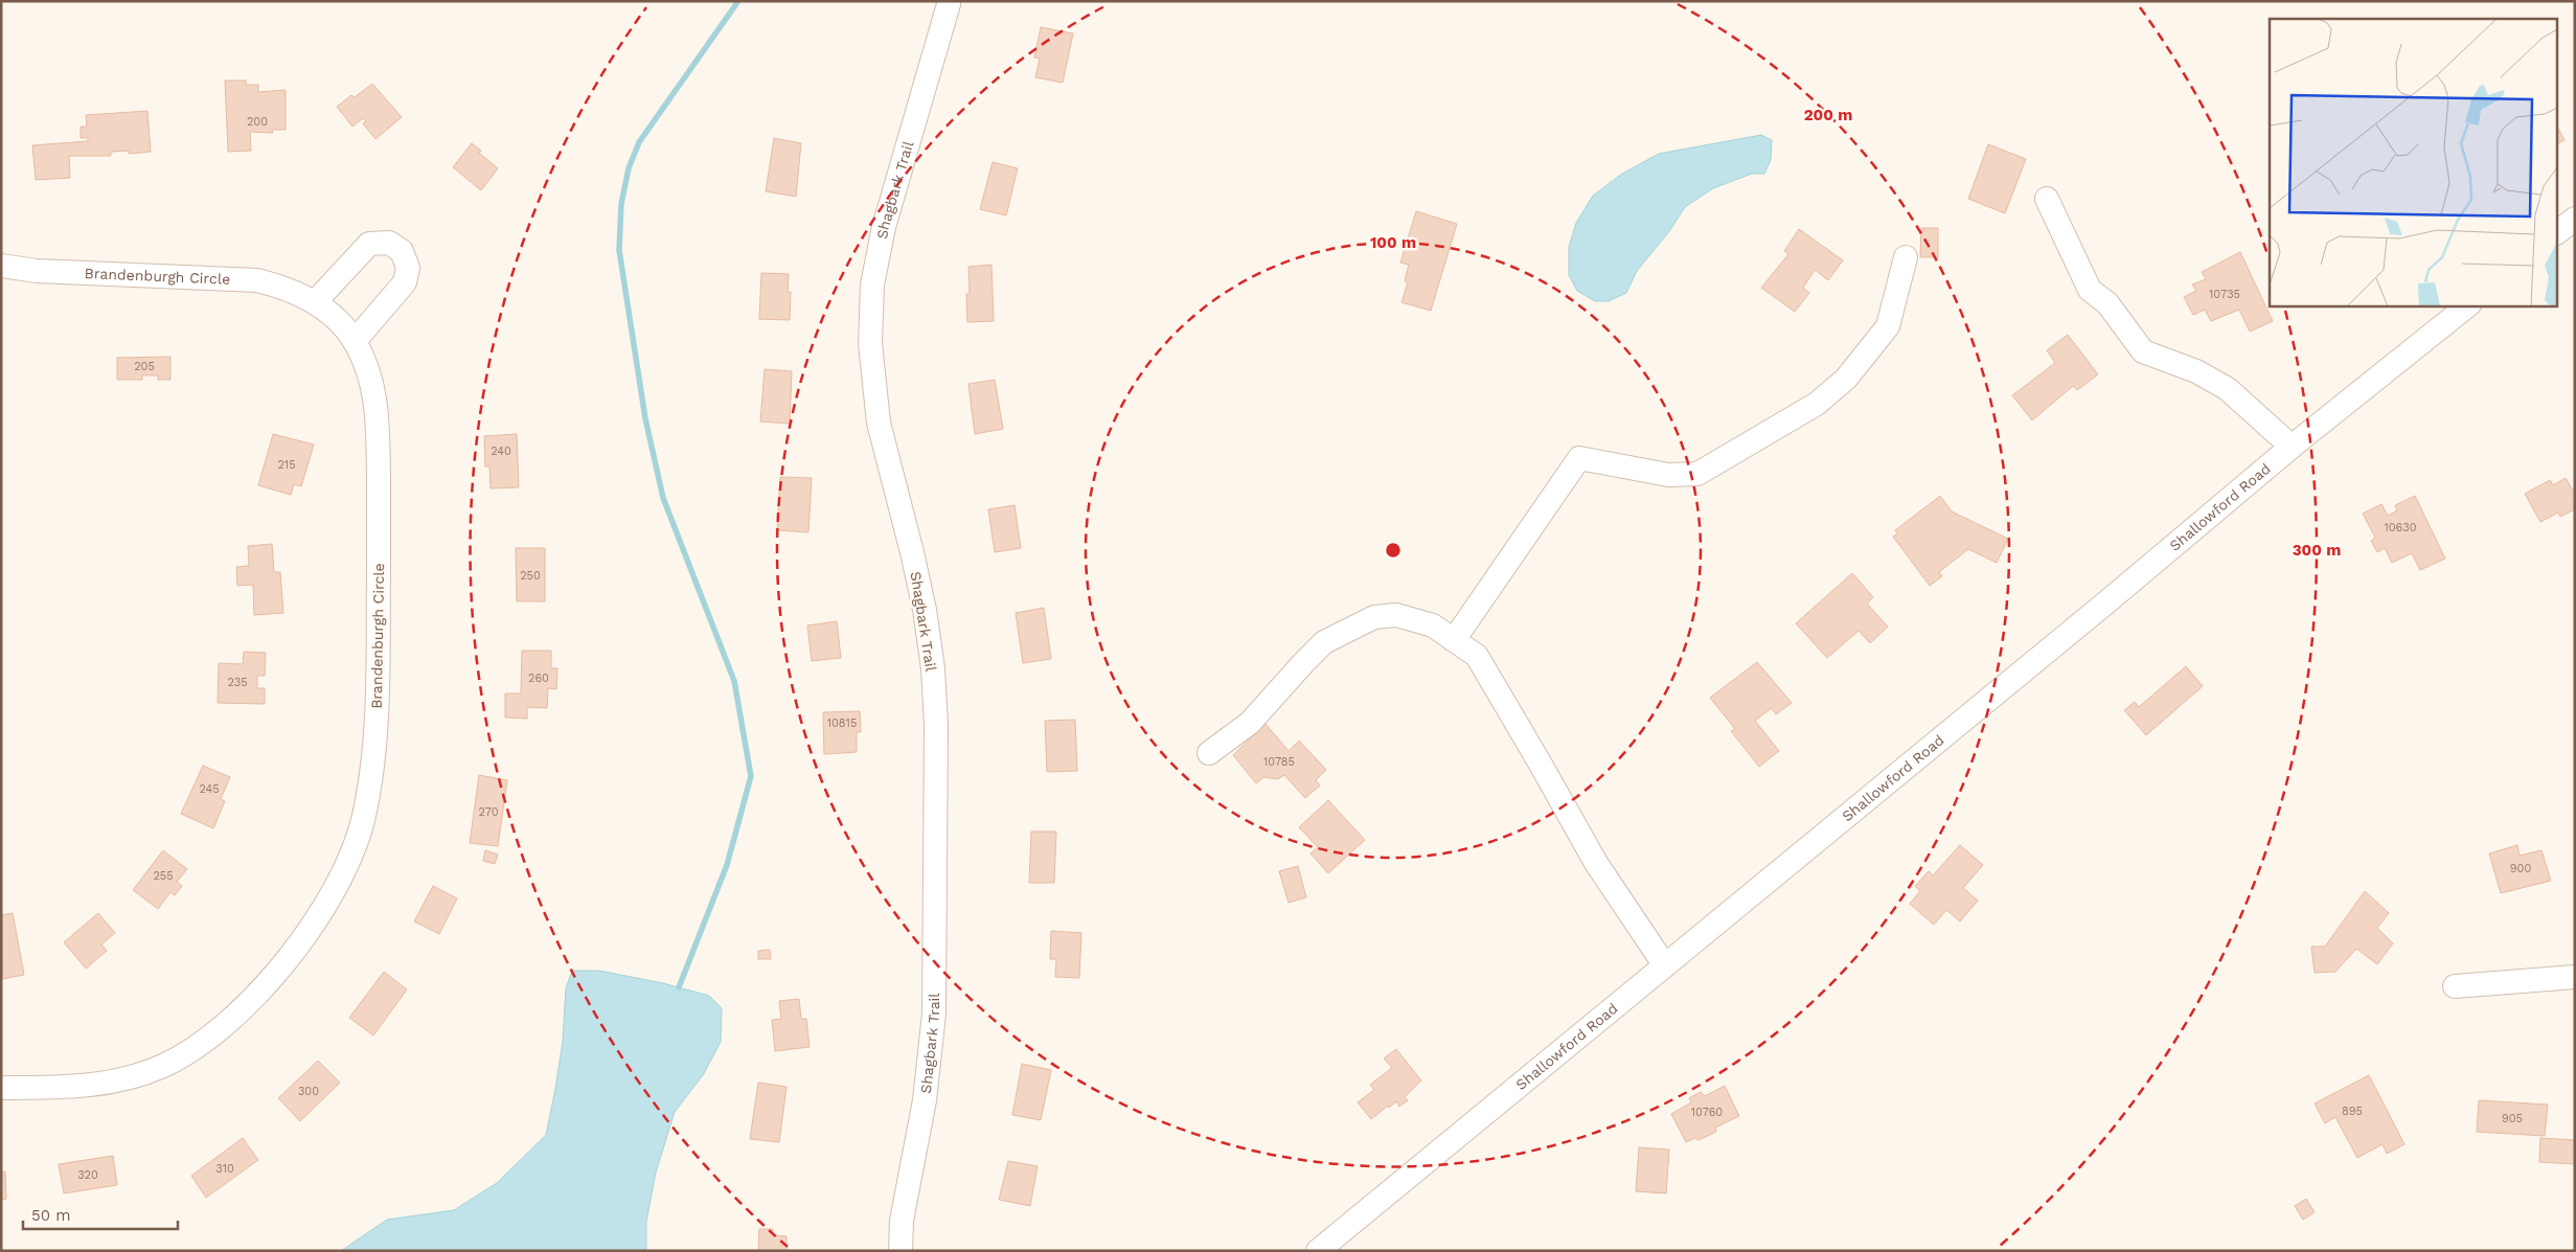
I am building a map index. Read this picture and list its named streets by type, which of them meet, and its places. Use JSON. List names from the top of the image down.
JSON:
{
  "streets": {
    "street": ["Shagbark Trail", "Brandenburgh Circle", "Shallowford Road"]
  },
  "house_numbers": [
    "200",
    "10735",
    "205",
    "240",
    "215",
    "10630",
    "250",
    "260",
    "235",
    "10815",
    "10785",
    "245",
    "270",
    "900",
    "255",
    "300",
    "895",
    "10760",
    "905",
    "310",
    "320"
  ],
  "scale_bar": "50 m",
  "rings": ["200 m", "100 m", "300 m"]
}
